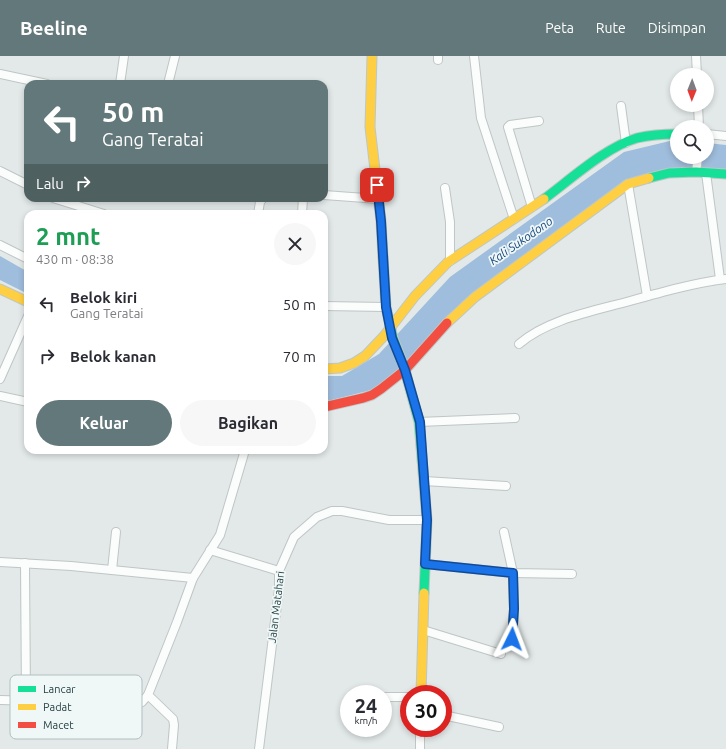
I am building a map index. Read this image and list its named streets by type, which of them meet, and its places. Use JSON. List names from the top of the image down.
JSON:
{
  "streets": {
    "street": ["Jalan Matahari"]
  },
  "water": ["Kali Sukodono"],
  "legend": ["Lancar", "Padat", "Macet"],
  "north": "bottom",
  "page": {
    "header": "Beeline",
    "nav": ["Peta", "Rute", "Disimpan"],
    "turn": ["50 m", "Gang Teratai"],
    "then": "Lalu",
    "heading": ["2 mnt", "430 m · 08:38"],
    "list": [
      {
        "name": "Belok kiri",
        "note": "Gang Teratai",
        "value": "50 m"
      },
      {
        "name": "Belok kanan",
        "value": "70 m"
      }
    ],
    "buttons": ["Keluar", "Bagikan"],
    "speed": "24 km/h",
    "limit": "30"
  }
}
